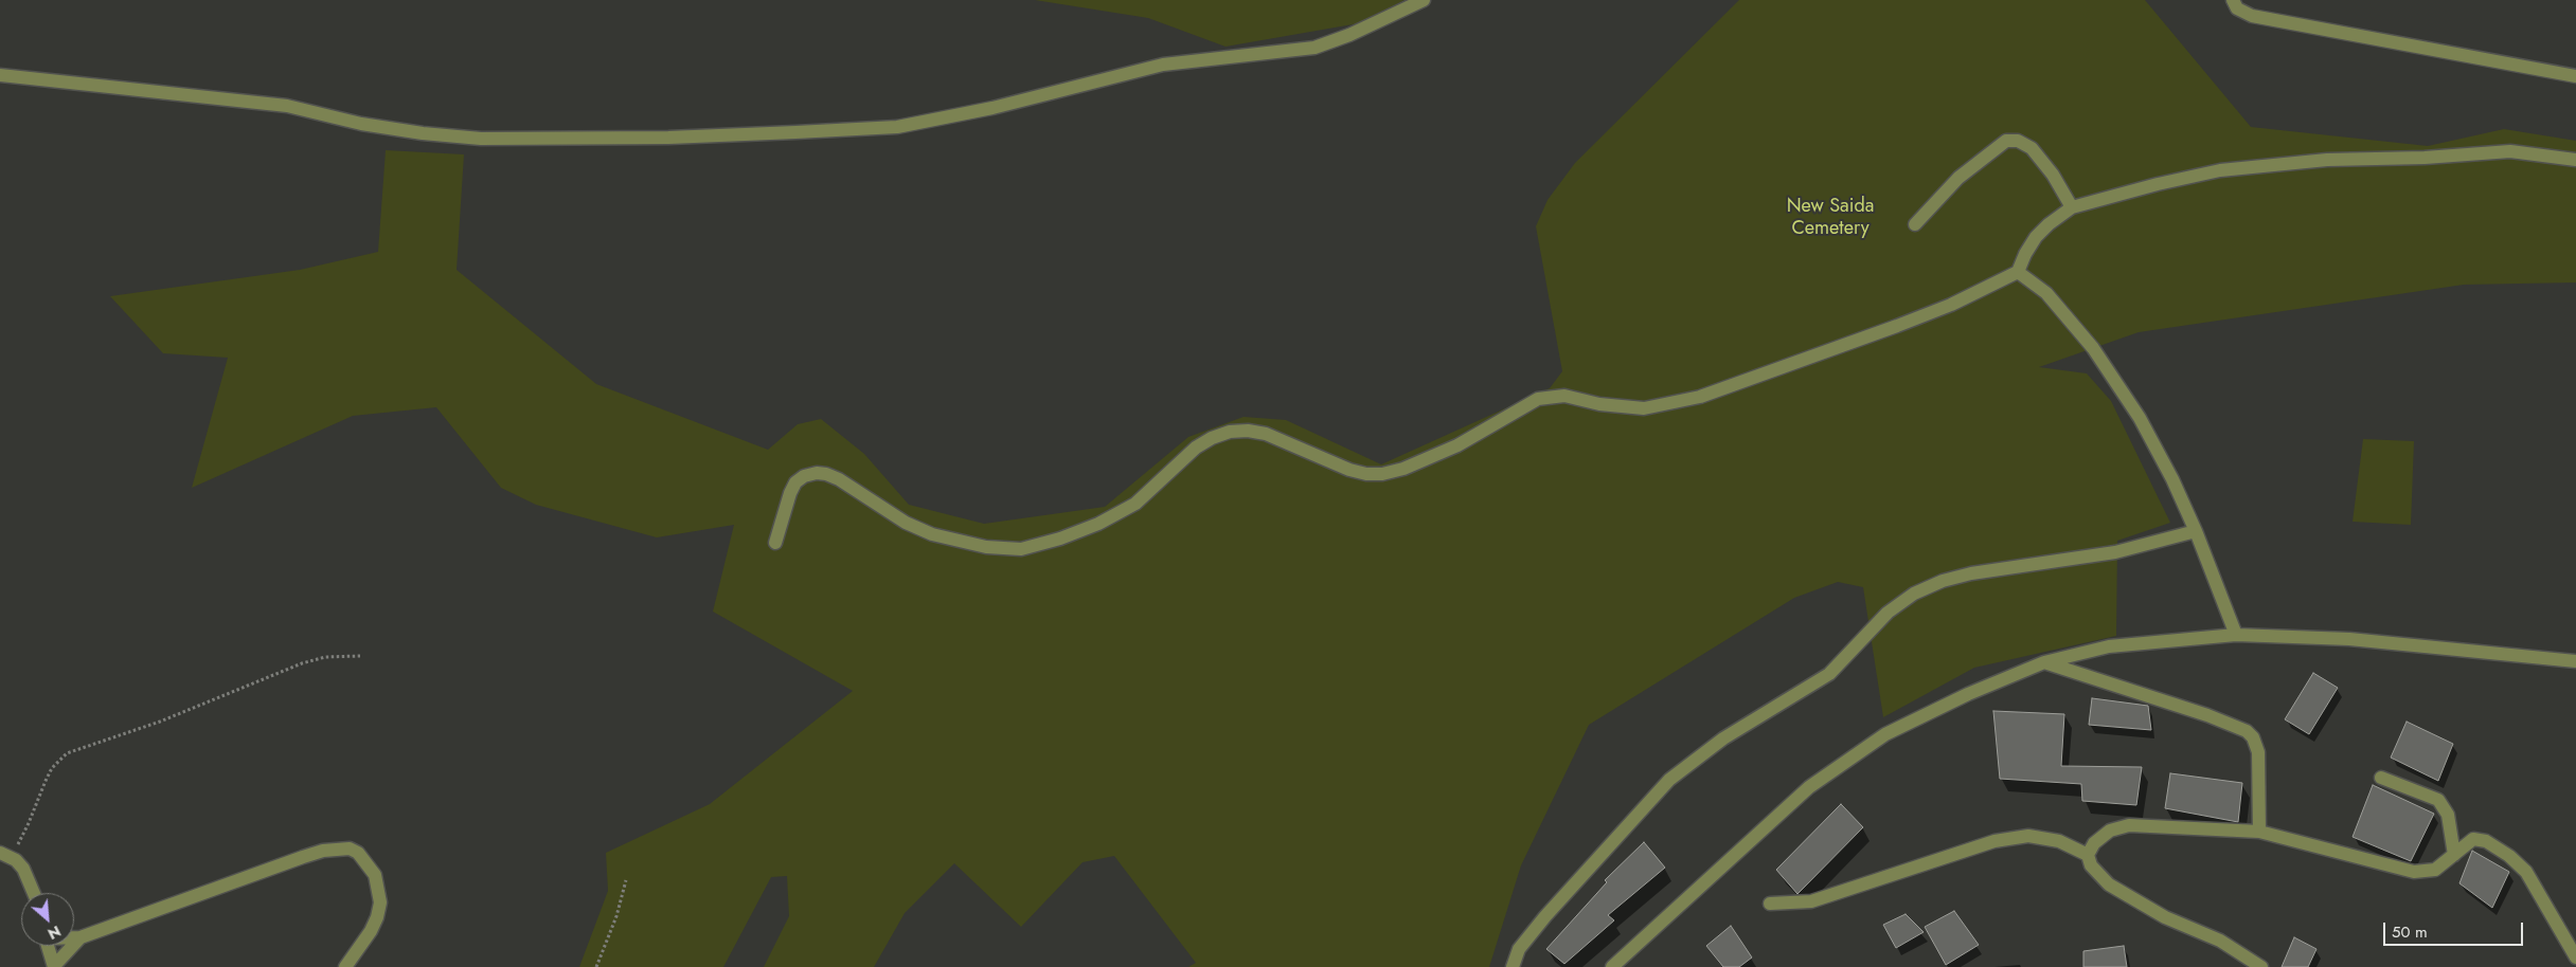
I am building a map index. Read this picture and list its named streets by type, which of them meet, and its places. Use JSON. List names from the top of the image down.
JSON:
{
  "parks": ["New Saida Cemetery"],
  "scale_bar": "50 m",
  "north": "bottom right"
}
